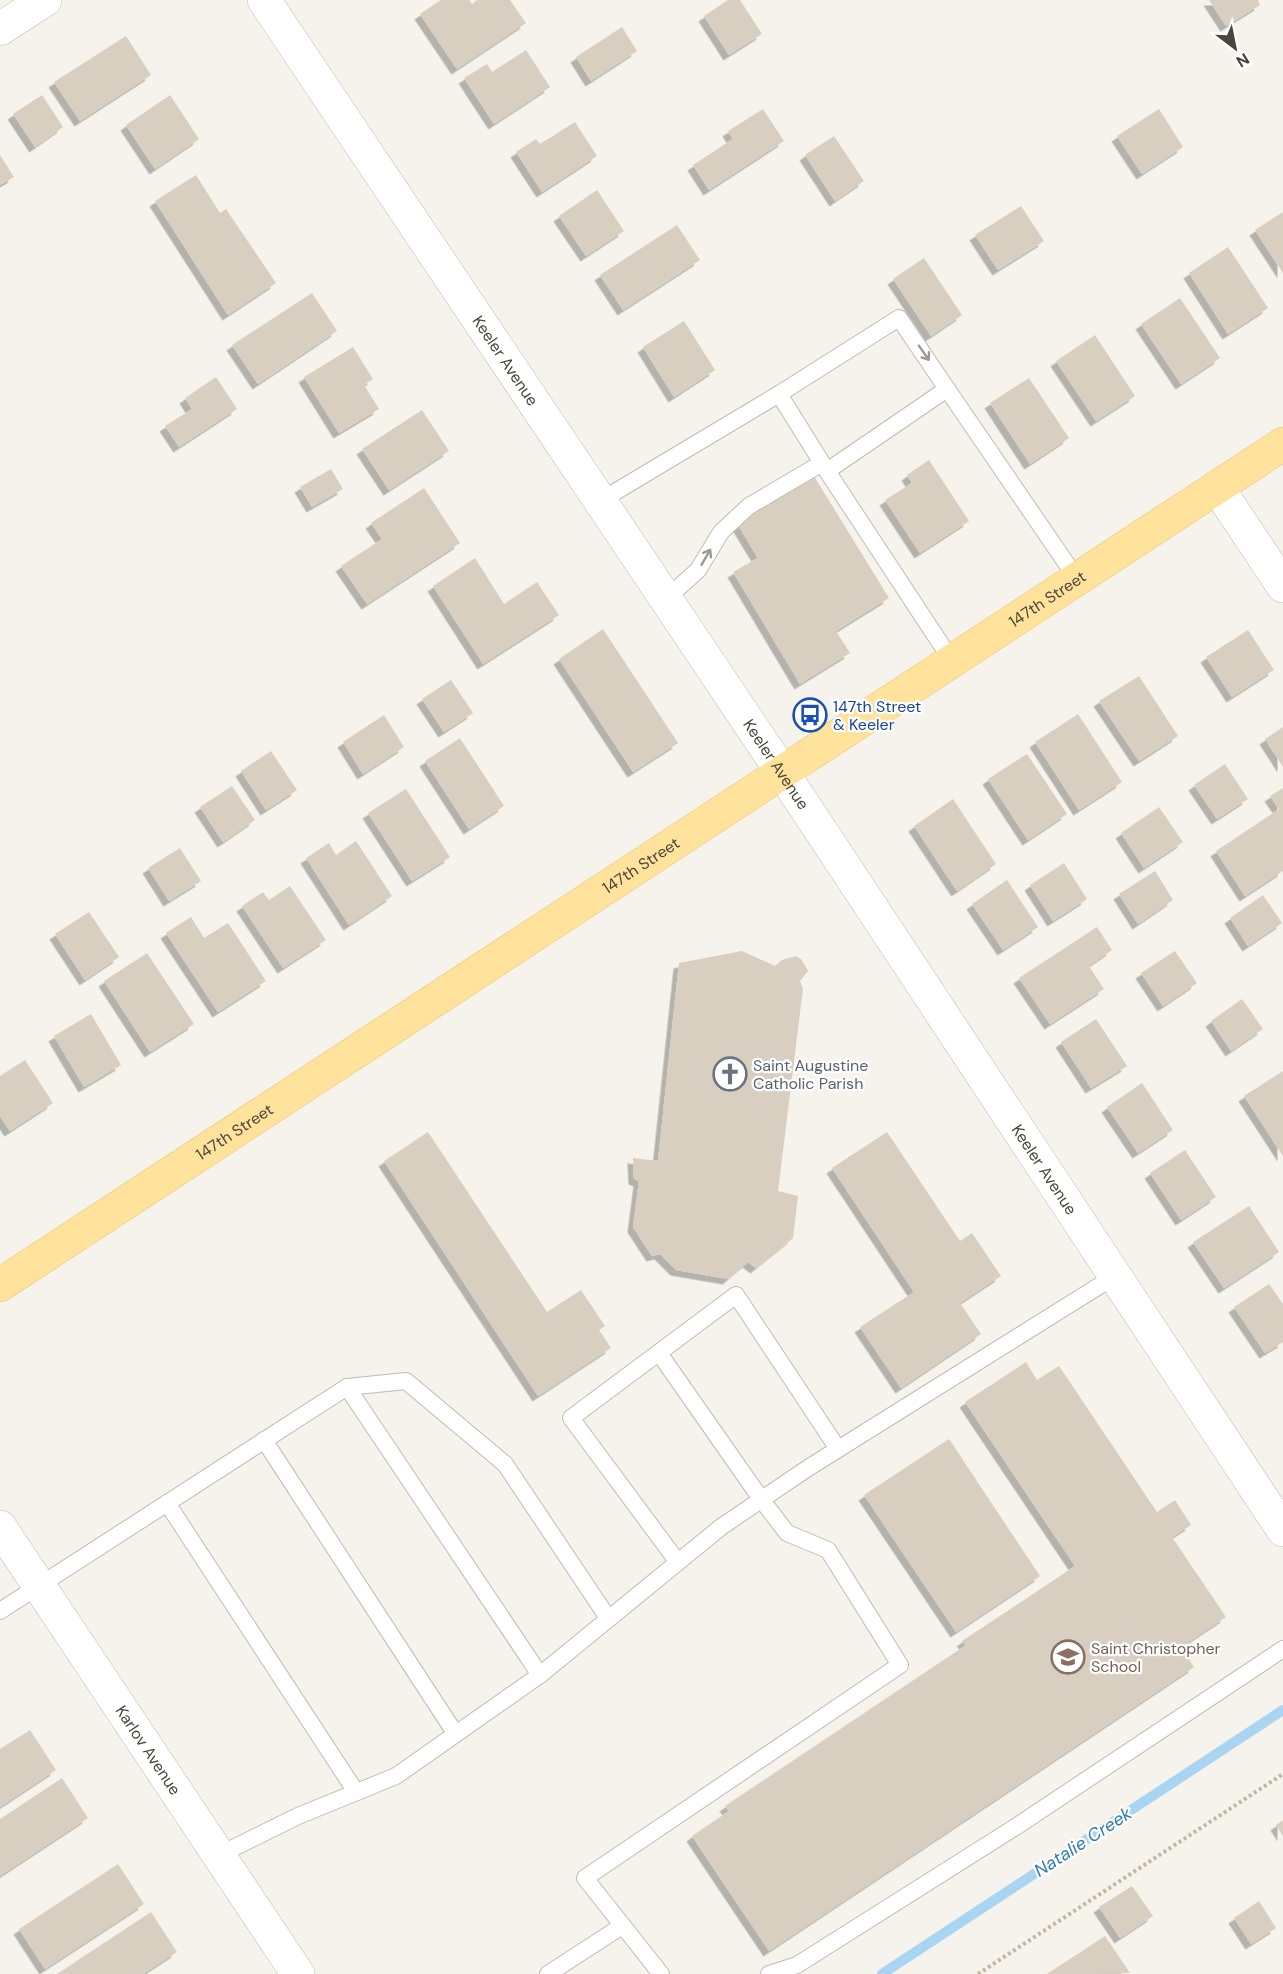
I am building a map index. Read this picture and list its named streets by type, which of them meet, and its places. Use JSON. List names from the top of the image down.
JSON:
{
  "streets": {
    "main road": ["147th Street"],
    "street": ["Keeler Avenue", "Karlov Avenue"]
  },
  "crossings": [
    ["Keeler Avenue", "147th Street"]
  ],
  "water": ["Natalie Creek"],
  "places": {
    "bus stop": ["147th Street & Keeler"],
    "church": ["Saint Augustine Catholic Parish"],
    "school or university": ["Saint Christopher School"]
  },
  "north": "bottom right"
}
